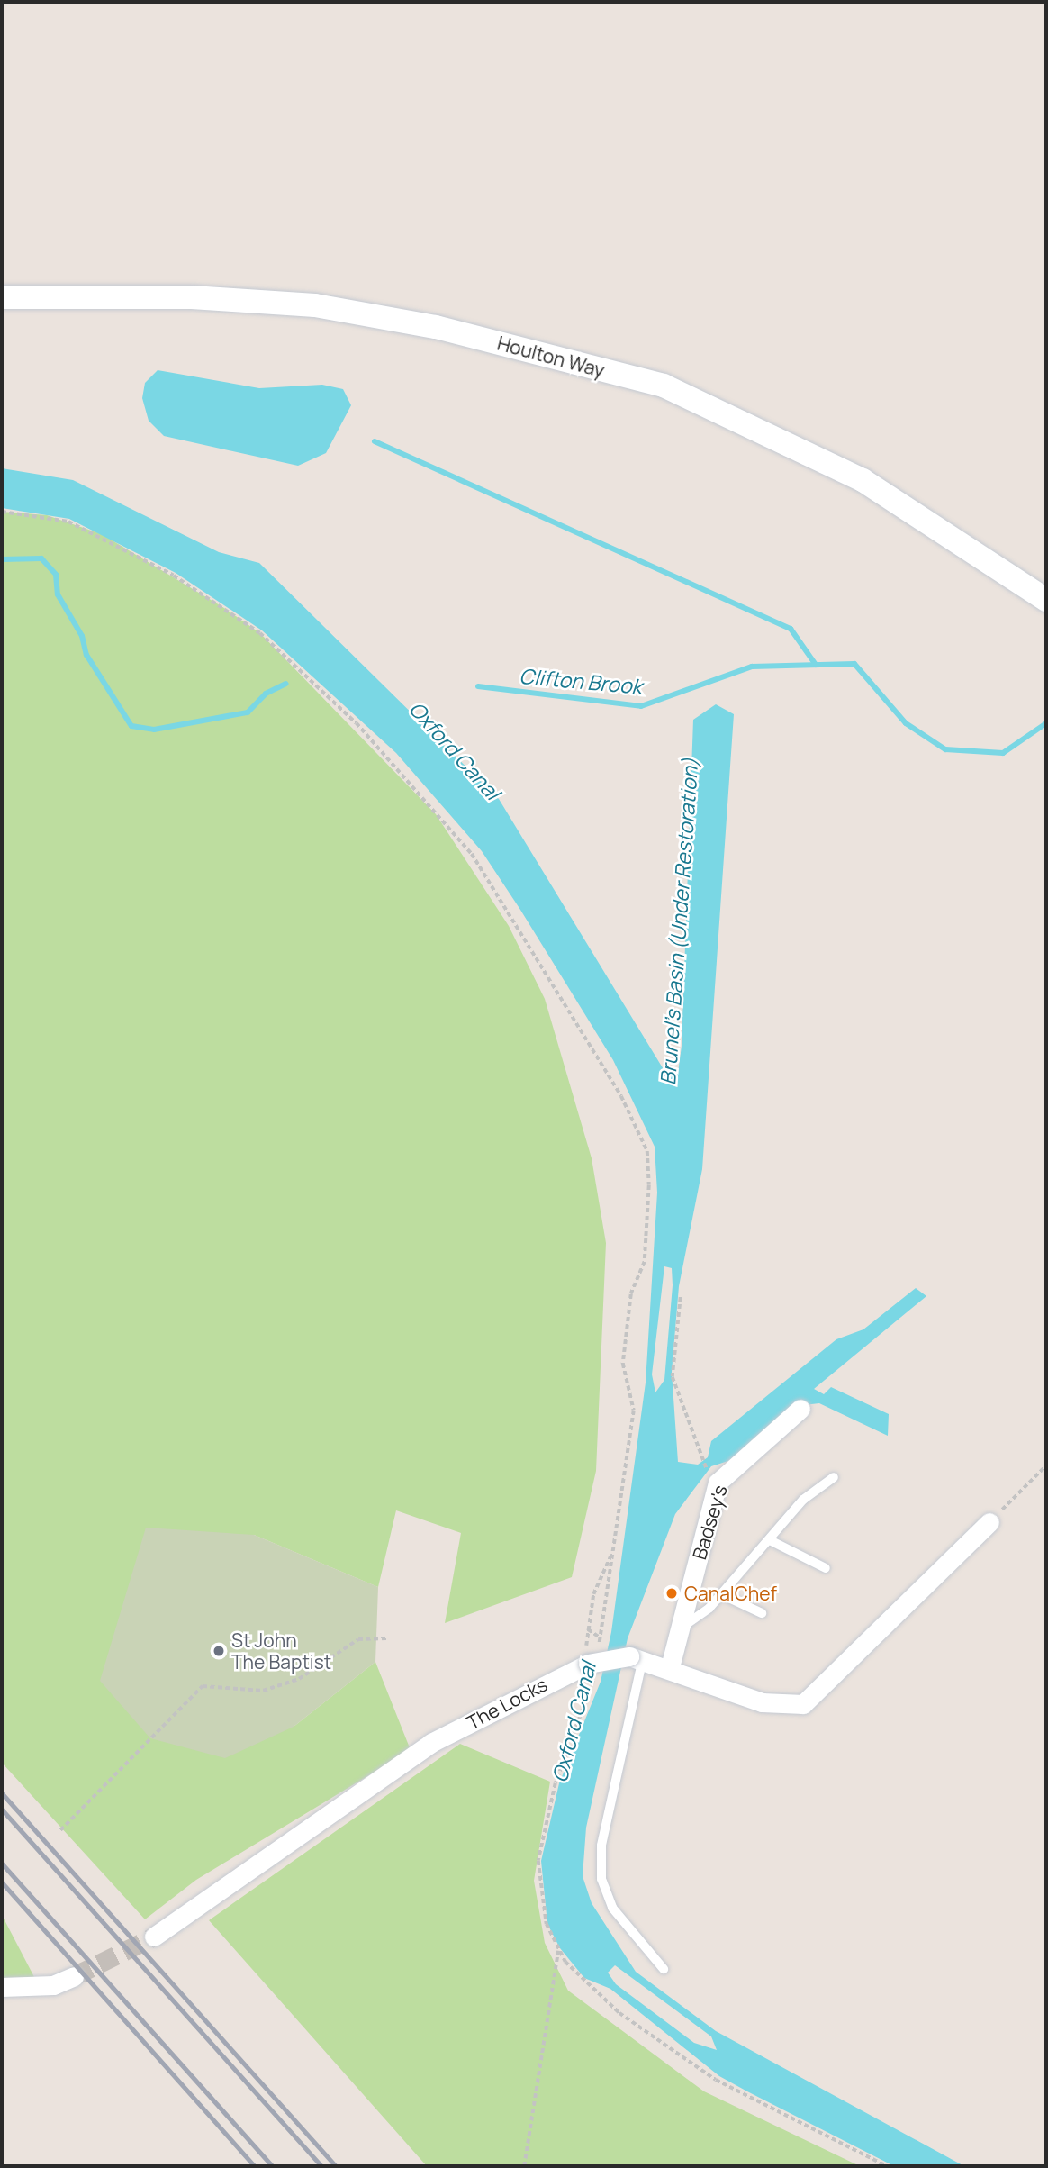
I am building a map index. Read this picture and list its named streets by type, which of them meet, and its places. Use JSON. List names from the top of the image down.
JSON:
{
  "streets": {
    "street": ["Houlton Way", "Badsey's", "The Locks"]
  },
  "crossings": [
    ["Badsey's", "The Locks"]
  ],
  "water": ["Clifton Brook", "Oxford Canal", "Brunel's Basin (Under Restoration)"],
  "places": ["CanalChef", "St John The Baptist"]
}
